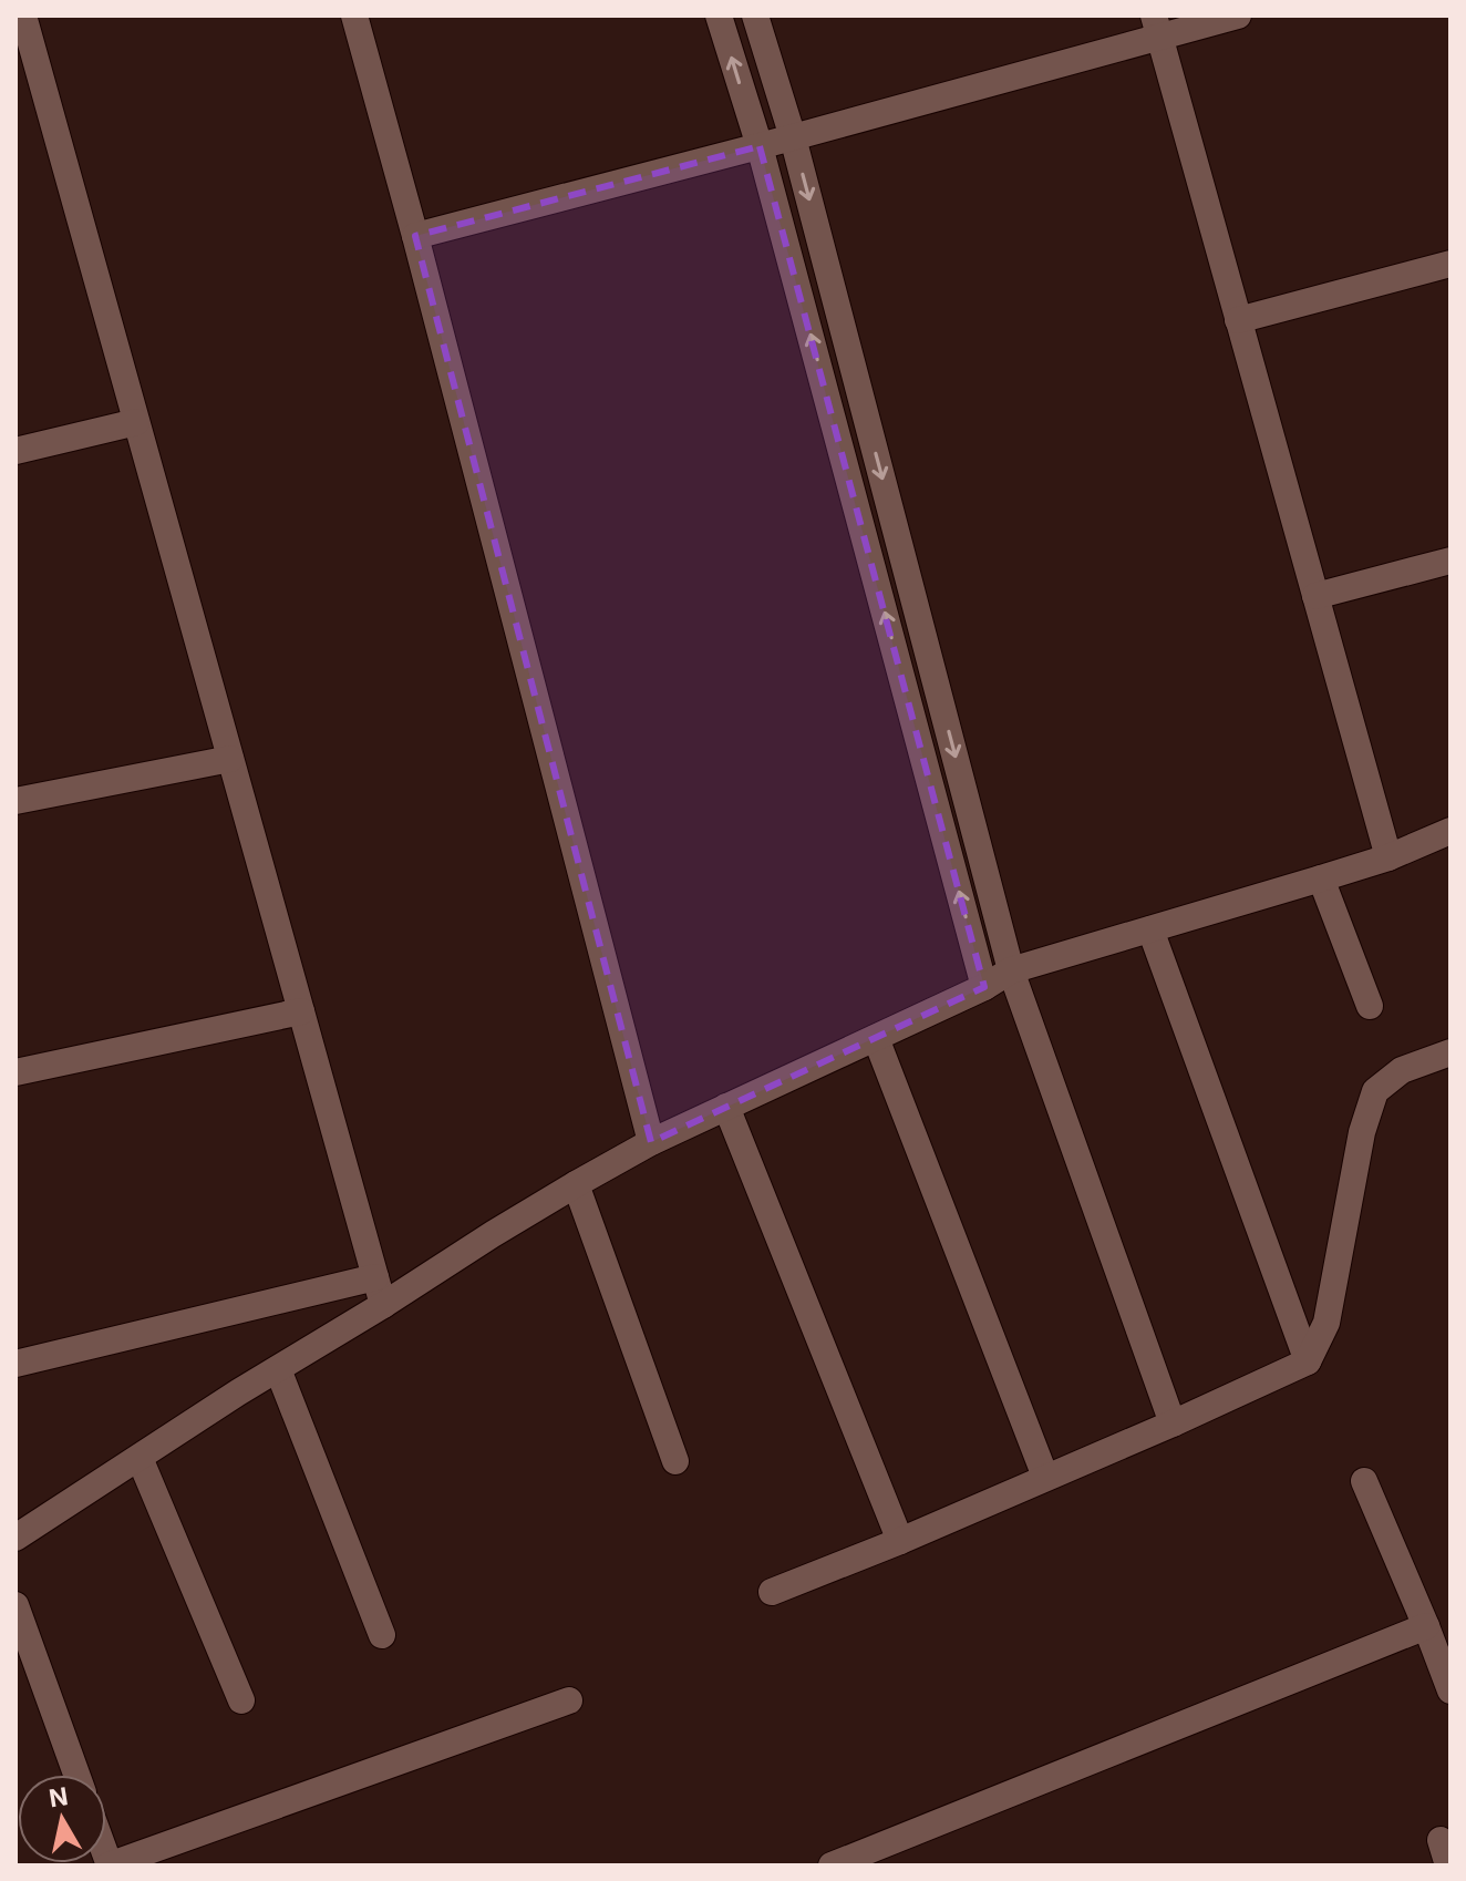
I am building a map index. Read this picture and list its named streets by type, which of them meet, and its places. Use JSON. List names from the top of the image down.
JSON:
{
  "north": "top"
}
